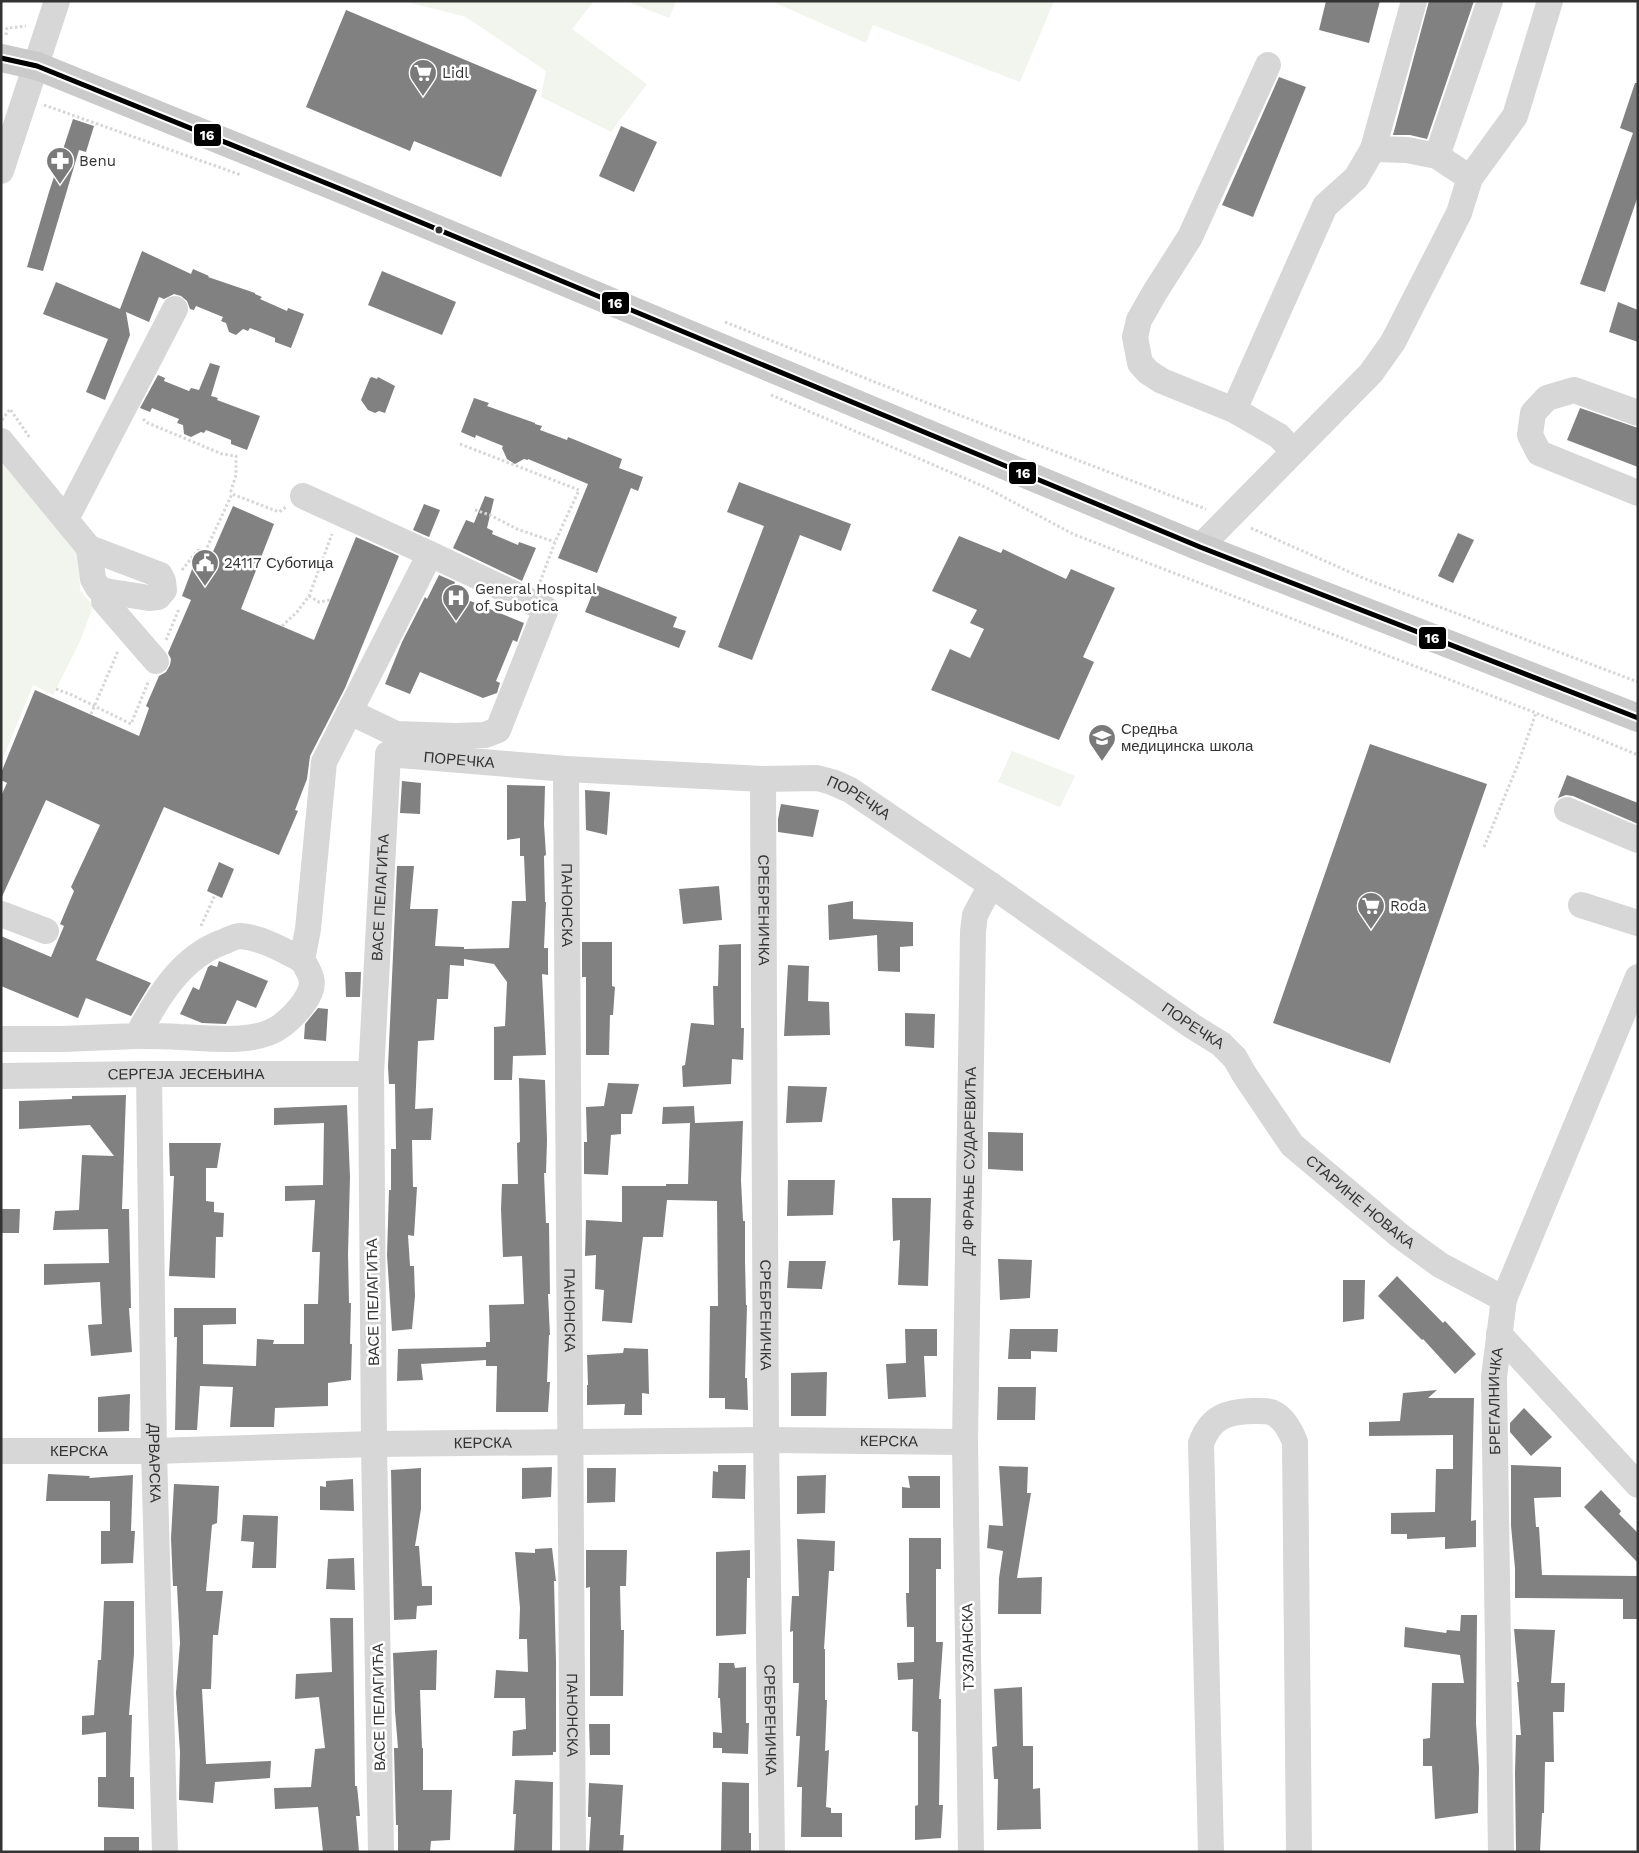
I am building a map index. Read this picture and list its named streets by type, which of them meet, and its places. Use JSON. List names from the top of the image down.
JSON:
{
  "streets": {
    "street": [
      "ПОРЕЧКА",
      "ВАСЕ ПЕЛАГИЋА",
      "ПАНОНСКА",
      "СРЕБРЕНИЧКА",
      "СЕРГЕЈА ЈЕСЕЊИНА",
      "ДР ФРАЊЕ СУДАРЕВИЋА",
      "СТАРИНЕ НОВАКА",
      "БРЕГАЛНИЧКА",
      "КЕРСКА",
      "ДРВАРСКА",
      "ТУЗЛАНСКА"
    ]
  },
  "crossings": [
    ["ПОРЕЧКА", "ВАСЕ ПЕЛАГИЋА"],
    ["ПОРЕЧКА", "ПАНОНСКА"],
    ["ПОРЕЧКА", "СРЕБРЕНИЧКА"],
    ["ПОРЕЧКА", "ДР ФРАЊЕ СУДАРЕВИЋА"],
    ["ПОРЕЧКА", "СТАРИНЕ НОВАКА"],
    ["ВАСЕ ПЕЛАГИЋА", "СЕРГЕЈА ЈЕСЕЊИНА"],
    ["ВАСЕ ПЕЛАГИЋА", "КЕРСКА"],
    ["ПАНОНСКА", "КЕРСКА"],
    ["СРЕБРЕНИЧКА", "КЕРСКА"],
    ["СЕРГЕЈА ЈЕСЕЊИНА", "ДРВАРСКА"],
    ["ДР ФРАЊЕ СУДАРЕВИЋА", "КЕРСКА"],
    ["ДР ФРАЊЕ СУДАРЕВИЋА", "ТУЗЛАНСКА"],
    ["СТАРИНЕ НОВАКА", "БРЕГАЛНИЧКА"],
    ["КЕРСКА", "ДРВАРСКА"],
    ["КЕРСКА", "ТУЗЛАНСКА"]
  ],
  "places": {
    "supermarket": ["Lidl", "Roda"],
    "pharmacy": ["Benu"],
    "public building": ["24117 Суботица"],
    "hospital": ["General Hospital of Subotica"],
    "school or university": ["Средња медицинска школа"]
  },
  "lines": ["transit line 16"]
}
